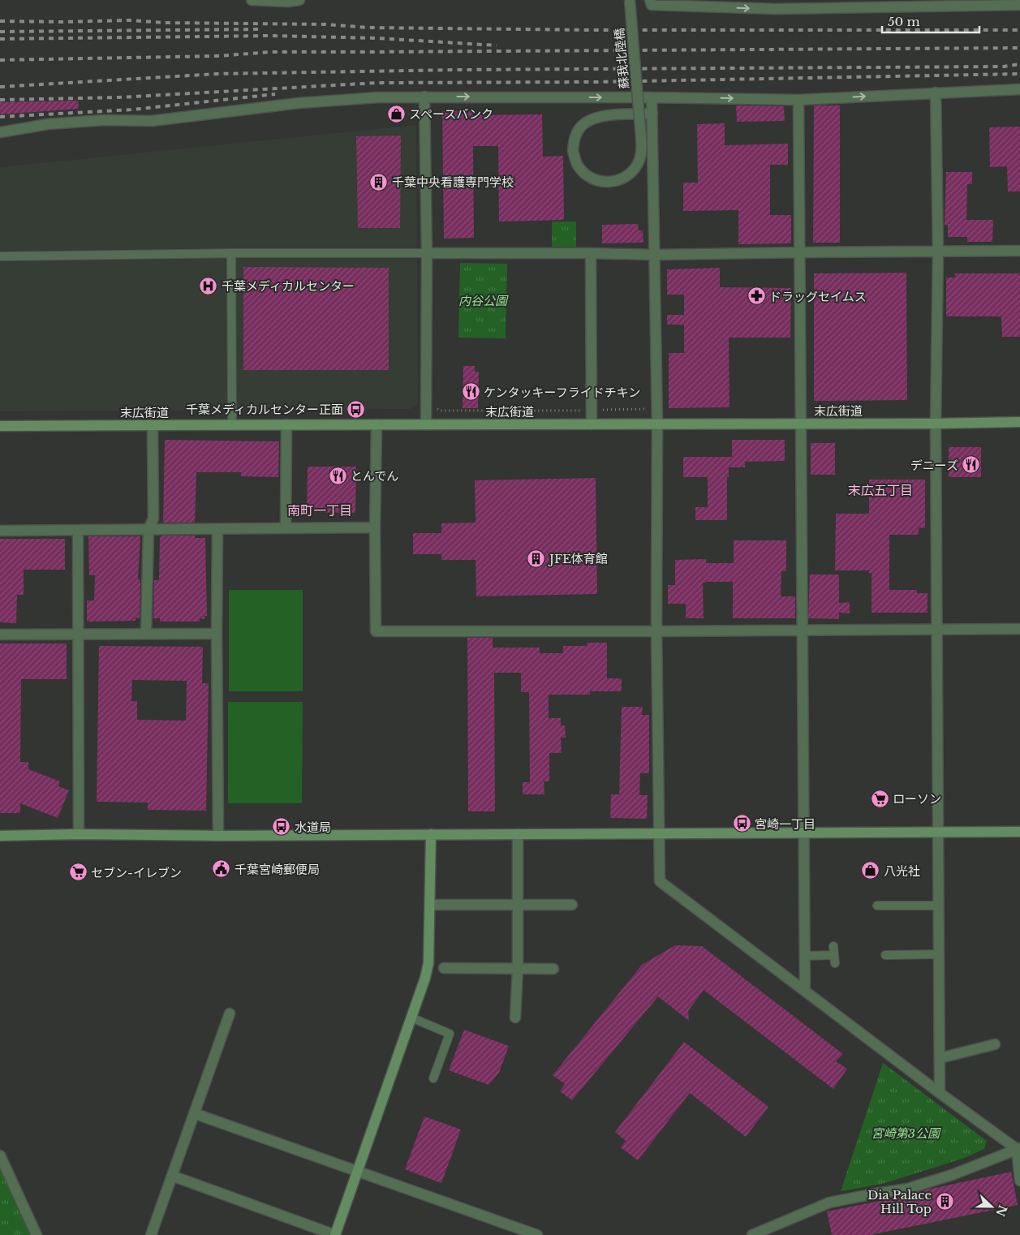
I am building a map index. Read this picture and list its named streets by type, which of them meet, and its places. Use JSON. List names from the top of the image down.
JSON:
{
  "streets": {
    "street": ["蘇我北陸橋", "末広街道"]
  },
  "districts": ["末広五丁目", "南町一丁目"],
  "parks": ["内谷公園", "宮崎第3公園"],
  "places": {
    "shop": ["スペースバンク", "八光社"],
    "building": ["千葉中央看護専門学校", "JFE体育館", "Dia Palace Hill Top"],
    "hospital": ["千葉メディカルセンター"],
    "pharmacy": ["ドラッグセイムス"],
    "restaurant": ["ケンタッキーフライドチキン", "デニーズ", "とんでん"],
    "bus stop": ["千葉メディカルセンター正面", "宮崎一丁目", "水道局"],
    "supermarket": ["ローソン", "セブン-イレブン"],
    "public building": ["千葉宮崎郵便局"]
  },
  "scale_bar": "50 m",
  "north": "right"
}
